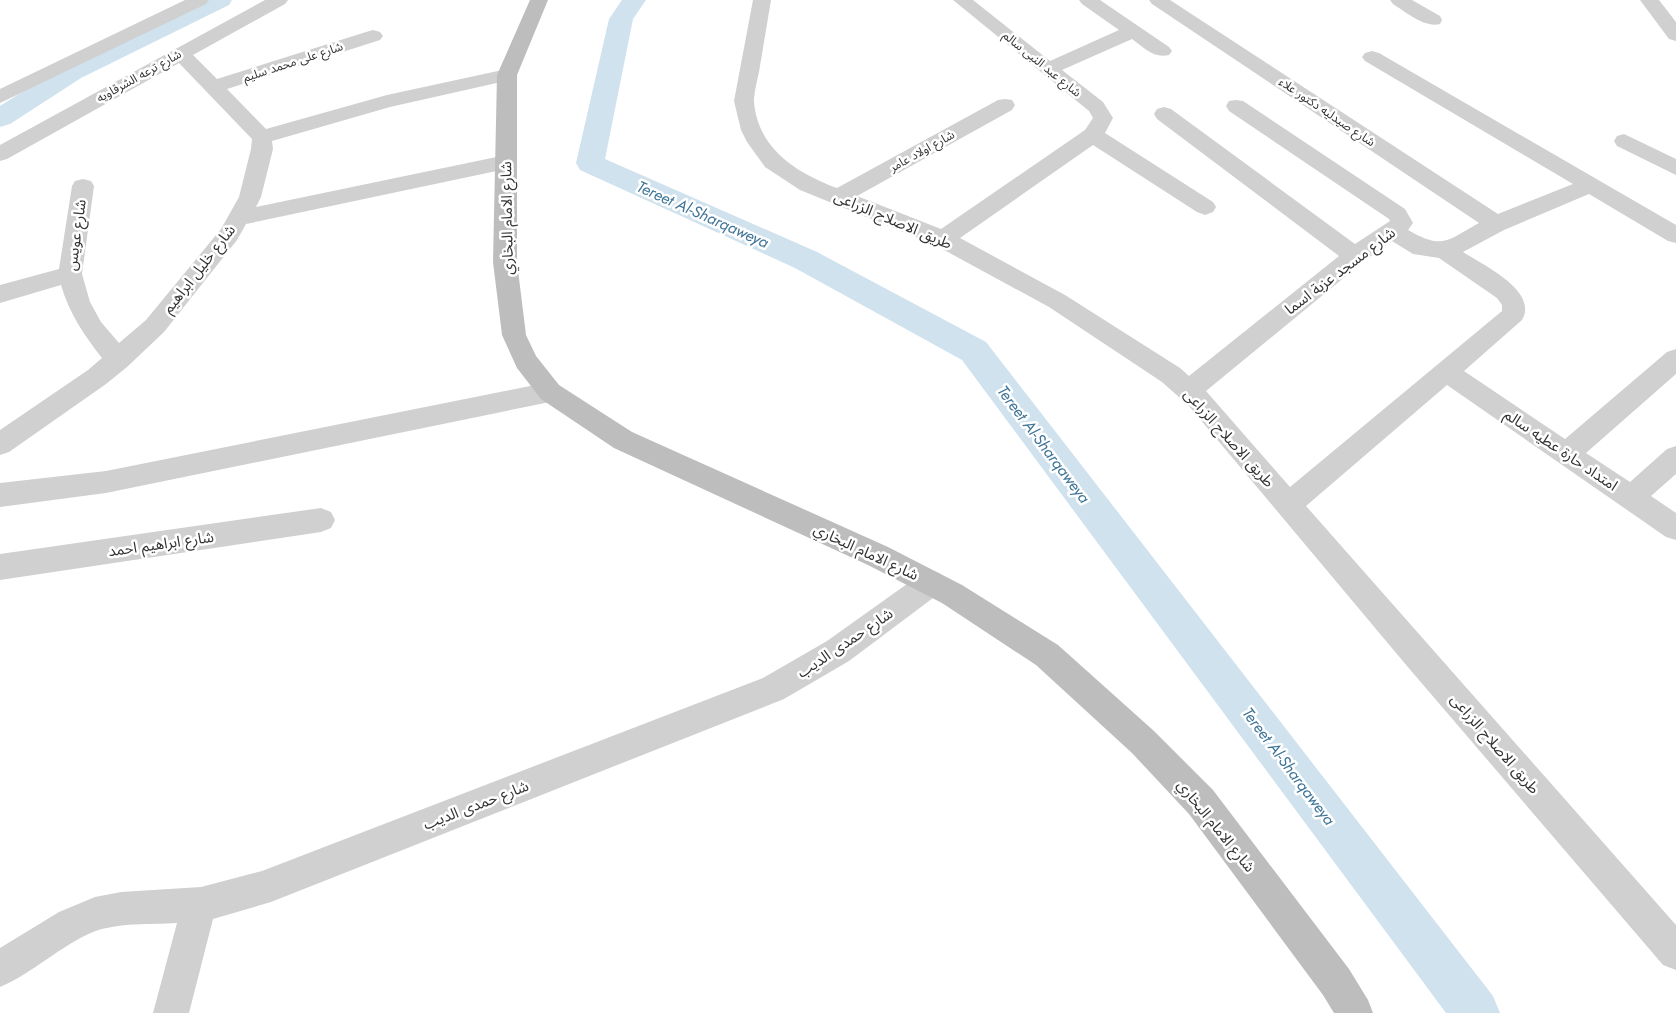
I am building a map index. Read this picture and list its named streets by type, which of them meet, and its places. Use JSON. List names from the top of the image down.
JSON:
{
  "streets": {
    "street": [
      "شارع على محمد سليم",
      "شارع عبد النبى سالم",
      "شارع ترعه الشرقاويه",
      "شارع صيدليه دكتور علاء",
      "شارع اولاد عامر",
      "شارع الامام البخاري",
      "طريق الاصلاح الزراعى",
      "شارع عويس",
      "شارع خليل ابراهيم",
      "شارع مسجد عزبة اسما",
      "امتداد حارة عطيه سالم",
      "شارع ابراهيم احمد",
      "شارع حمدى الديب"
    ]
  },
  "crossings": [
    ["شارع اولاد عامر", "طريق الاصلاح الزراعى"],
    ["شارع الامام البخاري", "شارع حمدى الديب"],
    ["طريق الاصلاح الزراعى", "شارع مسجد عزبة اسما"],
    ["شارع عويس", "شارع خليل ابراهيم"]
  ],
  "water": ["Tereet Al-Sharqaweya"]
}
